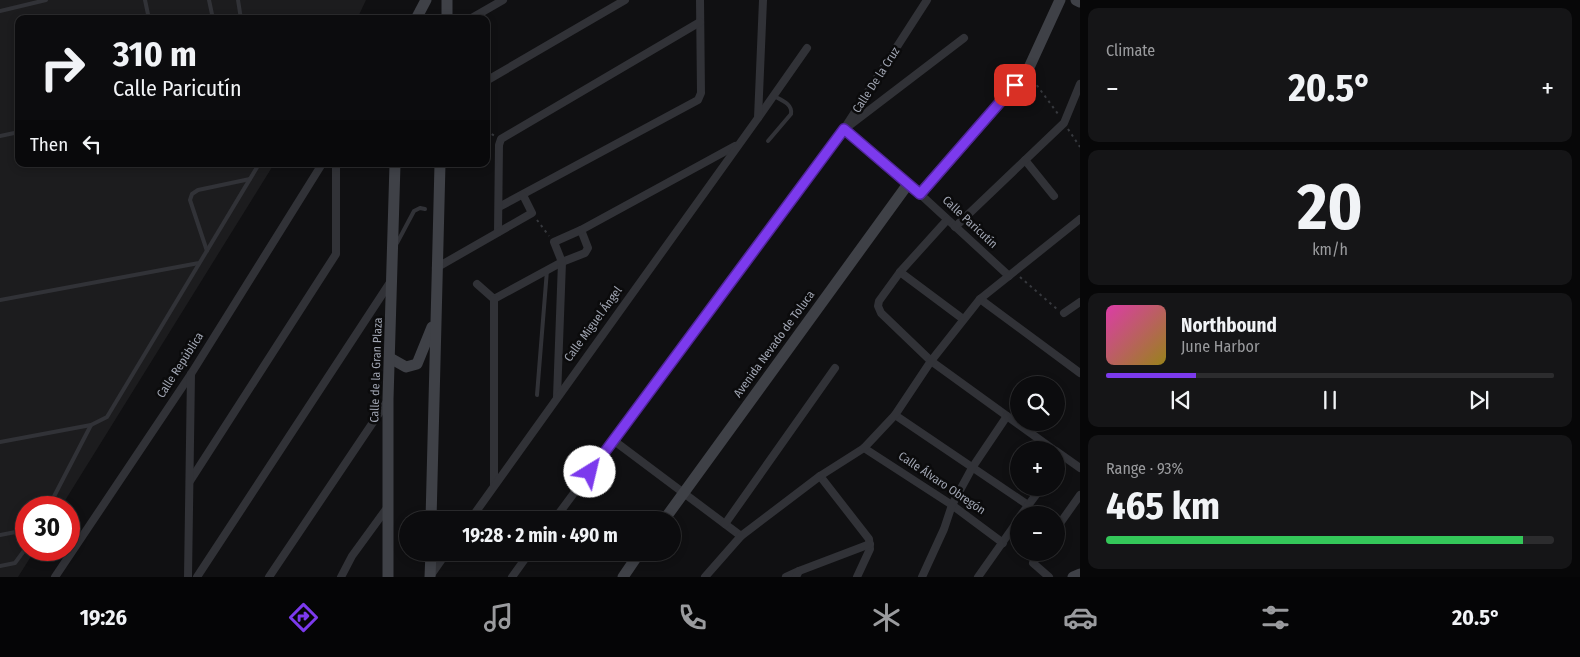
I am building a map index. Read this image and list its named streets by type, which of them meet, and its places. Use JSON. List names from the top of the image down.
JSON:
{
  "streets": {
    "street": [
      "Calle De la Cruz",
      "Calle Paricutín",
      "Calle Miguel Ángel",
      "Avenida Nevado de Toluca",
      "Calle República",
      "Calle de la Gran Plaza",
      "Calle Álvaro Obregón"
    ]
  },
  "crossings": [
    ["Calle De la Cruz", "Calle Paricutín"],
    ["Calle Paricutín", "Avenida Nevado de Toluca"]
  ],
  "page": {
    "tile": [
      "Climate",
      ["20", "km/h"],
      ["Range · 93%", "465 km"]
    ],
    "turn": ["310 m", "Calle Paricutín"],
    "heat": ["−", "20.5°", "+"],
    "then": "Then",
    "song": ["Northbound", "June Harbor"],
    "map_buttons": ["+", "−"],
    "limit": "30",
    "trip": "19:28 · 2 min · 490 m",
    "tabs": ["19:26", "20.5°"]
  }
}
